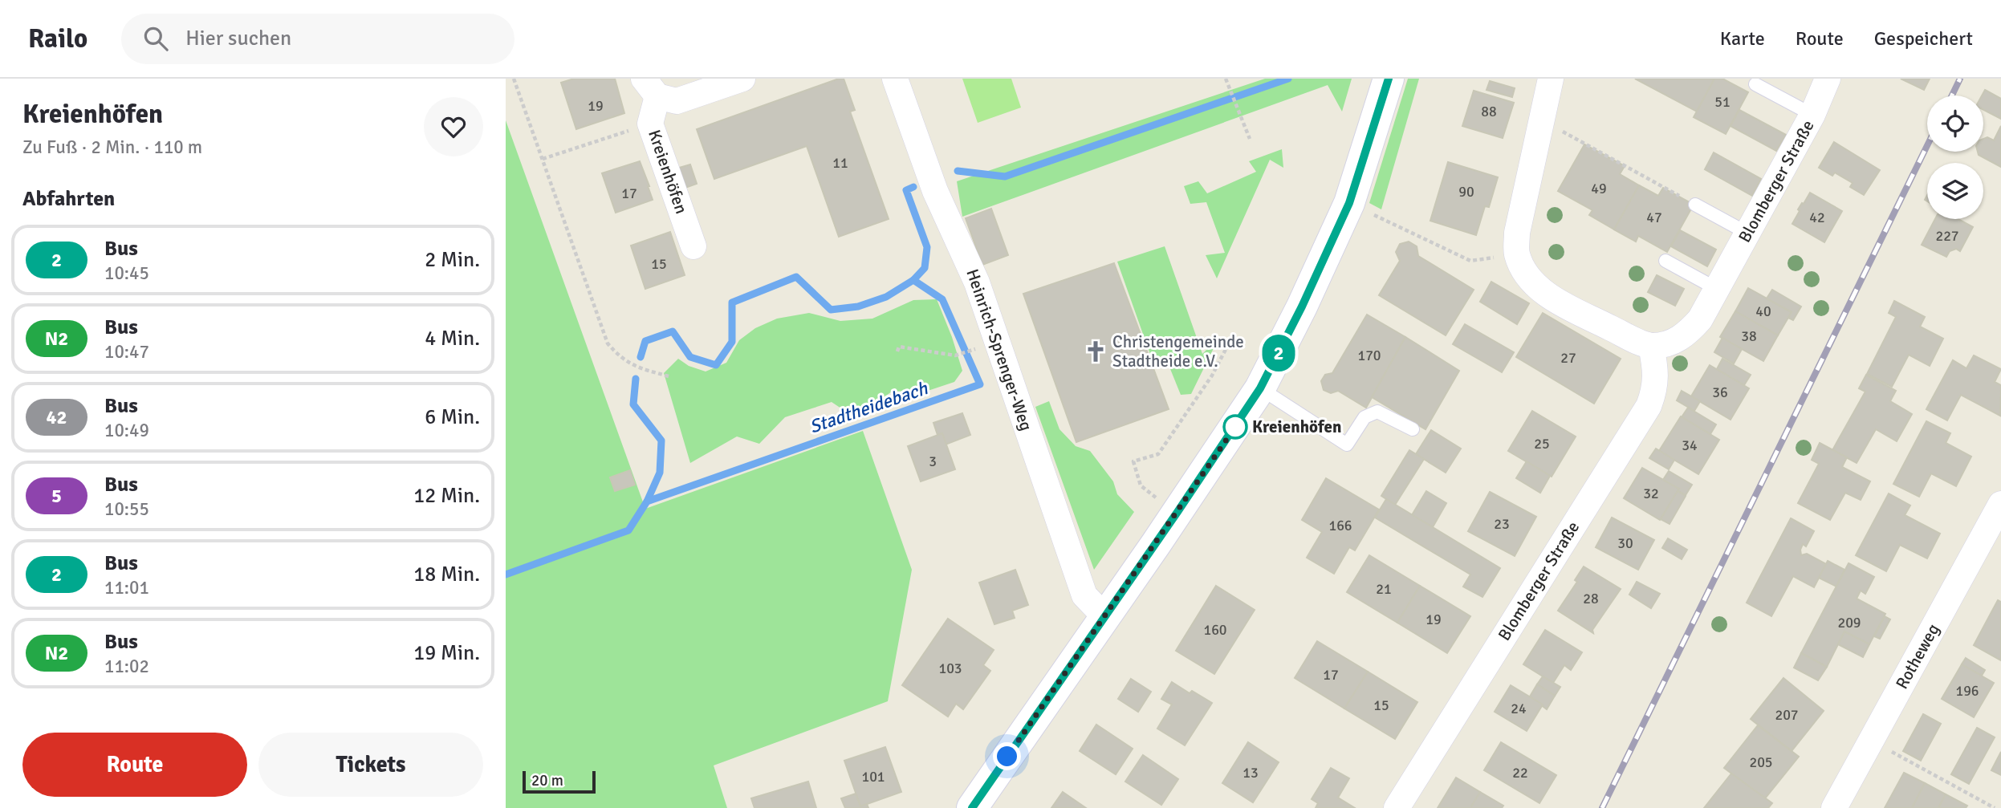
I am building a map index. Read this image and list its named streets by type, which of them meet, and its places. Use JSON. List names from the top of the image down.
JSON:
{
  "streets": {
    "street": [
      "Kreienhöfen",
      "Blomberger Straße",
      "Heinrich-Sprenger-Weg",
      "Rotheweg"
    ]
  },
  "water": ["Stadtheidebach"],
  "places": {
    "church": ["Christengemeinde Stadtheide e.V."],
    "other": ["Kreienhöfen"]
  },
  "lines": ["bus line 2"],
  "house_numbers": [
    "51",
    "19",
    "88",
    "11",
    "49",
    "90",
    "17",
    "47",
    "42",
    "227",
    "15",
    "40",
    "38",
    "170",
    "27",
    "36",
    "25",
    "34",
    "3",
    "32",
    "23",
    "166",
    "30",
    "21",
    "28",
    "19",
    "209",
    "160",
    "103",
    "17",
    "196",
    "15",
    "24",
    "207",
    "205",
    "13",
    "22",
    "101"
  ],
  "scale_bar": "20 m",
  "page": {
    "header": "Railo",
    "search": "Hier suchen",
    "nav": ["Karte", "Route", "Gespeichert"],
    "heading": [
      ["Kreienhöfen", "Zu Fuß · 2 Min. · 110 m"],
      "Abfahrten"
    ],
    "on_map": "2",
    "list": [
      {
        "mark": "2",
        "name": "Bus",
        "note": "10:45",
        "value": "2 Min."
      },
      {
        "mark": "N2",
        "name": "Bus",
        "note": "10:47",
        "value": "4 Min."
      },
      {
        "mark": "42",
        "name": "Bus",
        "note": "10:49",
        "value": "6 Min."
      },
      {
        "mark": "5",
        "name": "Bus",
        "note": "10:55",
        "value": "12 Min."
      },
      {
        "mark": "2",
        "name": "Bus",
        "note": "11:01",
        "value": "18 Min."
      },
      {
        "mark": "N2",
        "name": "Bus",
        "note": "11:02",
        "value": "19 Min."
      }
    ],
    "buttons": ["Route", "Tickets"],
    "scale": "20 m"
  }
}
